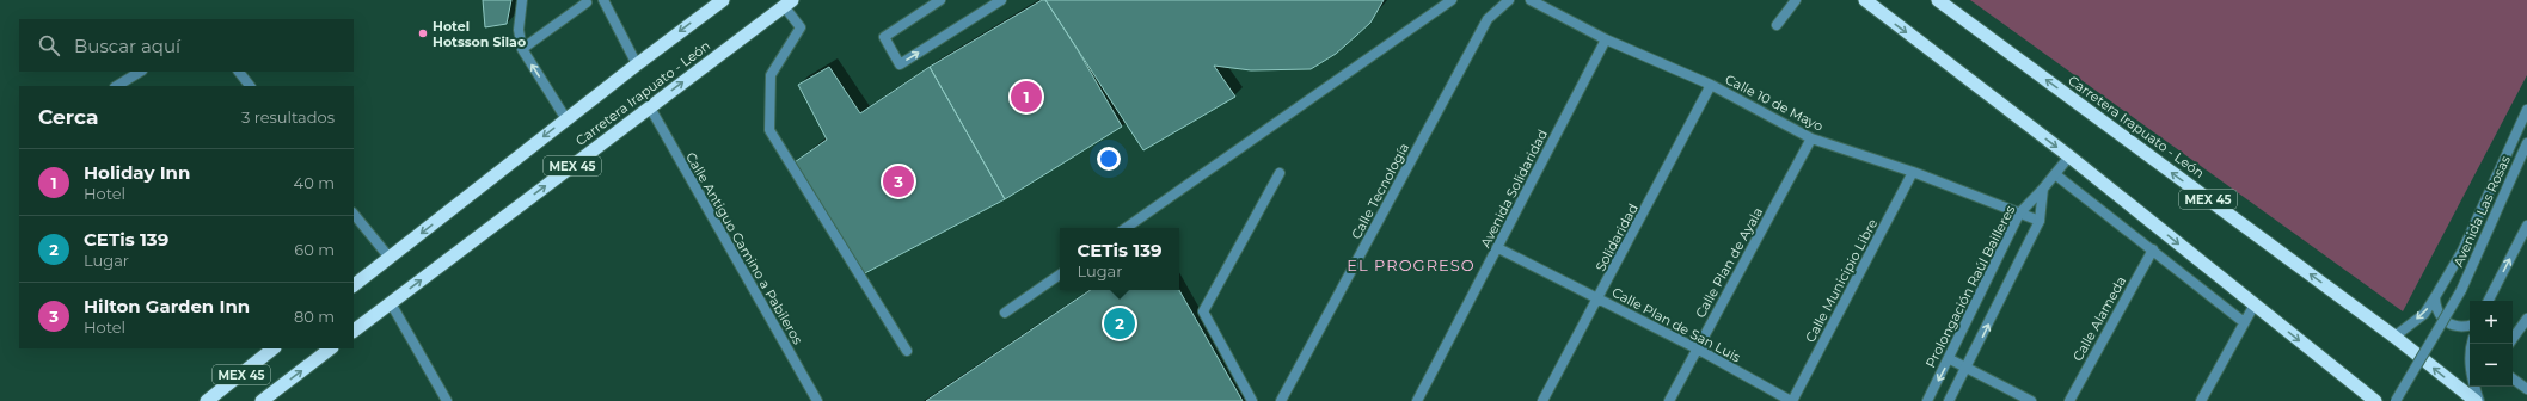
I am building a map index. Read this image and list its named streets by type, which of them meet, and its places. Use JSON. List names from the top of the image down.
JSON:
{
  "streets": {
    "highway": ["Carretera Irapuato - León", "MEX 45"],
    "street": [
      "Calle 10 de Mayo",
      "Avenida Solidaridad",
      "Calle Tecnología",
      "Avenida Las Rosas",
      "Solidaridad",
      "Calle Antiguo Camino a Pabileros",
      "Calle Plan de Ayala",
      "Calle Municipio Libre",
      "Prolongación Raúl Bailleres",
      "Calle Alameda",
      "Calle Plan de San Luis"
    ]
  },
  "crossings": [
    ["Carretera Irapuato - León", "Calle Antiguo Camino a Pabileros"],
    ["Calle 10 de Mayo", "Avenida Solidaridad"],
    ["Calle 10 de Mayo", "Solidaridad"],
    ["Calle 10 de Mayo", "Calle Plan de Ayala"],
    ["Calle 10 de Mayo", "Calle Municipio Libre"],
    ["Calle 10 de Mayo", "Prolongación Raúl Bailleres"],
    ["Avenida Solidaridad", "Calle Plan de San Luis"],
    ["Solidaridad", "Calle Plan de San Luis"],
    ["Calle Plan de Ayala", "Calle Plan de San Luis"],
    ["Calle Municipio Libre", "Calle Plan de San Luis"]
  ],
  "districts": ["EL PROGRESO"],
  "places": ["Hotel Hotsson Silao"],
  "page": {
    "search": "Buscar aquí",
    "pins": ["1", "3", "2"],
    "heading": ["Cerca", "3 resultados"],
    "list": [
      {
        "mark": "1",
        "name": "Holiday Inn",
        "note": "Hotel",
        "value": "40 m"
      },
      {
        "mark": "2",
        "name": "CETis 139",
        "note": "Lugar",
        "value": "60 m"
      },
      {
        "mark": "3",
        "name": "Hilton Garden Inn",
        "note": "Hotel",
        "value": "80 m"
      }
    ],
    "popup": ["CETis 139", "Lugar"],
    "map_buttons": ["+", "−"]
  }
}
